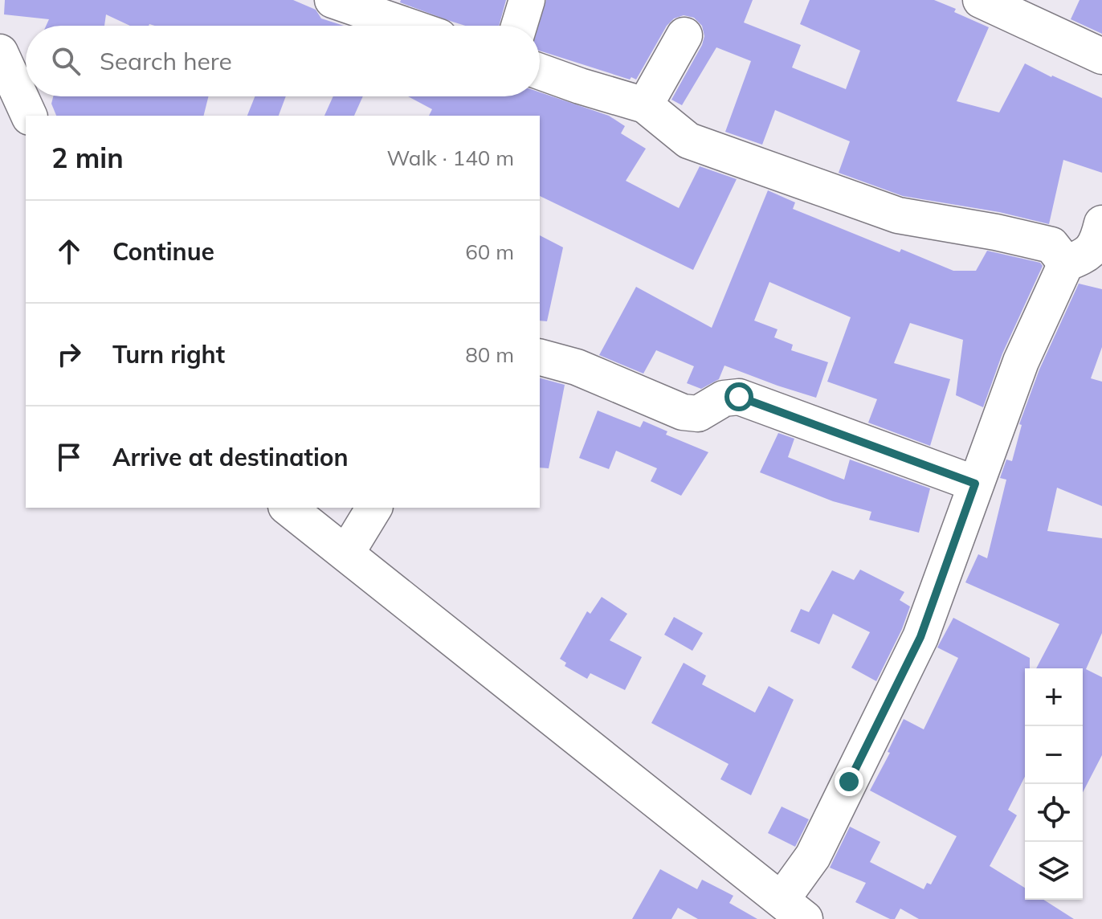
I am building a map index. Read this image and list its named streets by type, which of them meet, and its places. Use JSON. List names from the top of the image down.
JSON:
{
  "page": {
    "search": "Search here",
    "heading": ["2 min", "Walk · 140 m"],
    "list": [
      ["Continue", "60 m"],
      ["Turn right", "80 m"],
      "Arrive at destination"
    ],
    "map_buttons": ["+", "−"]
  }
}
